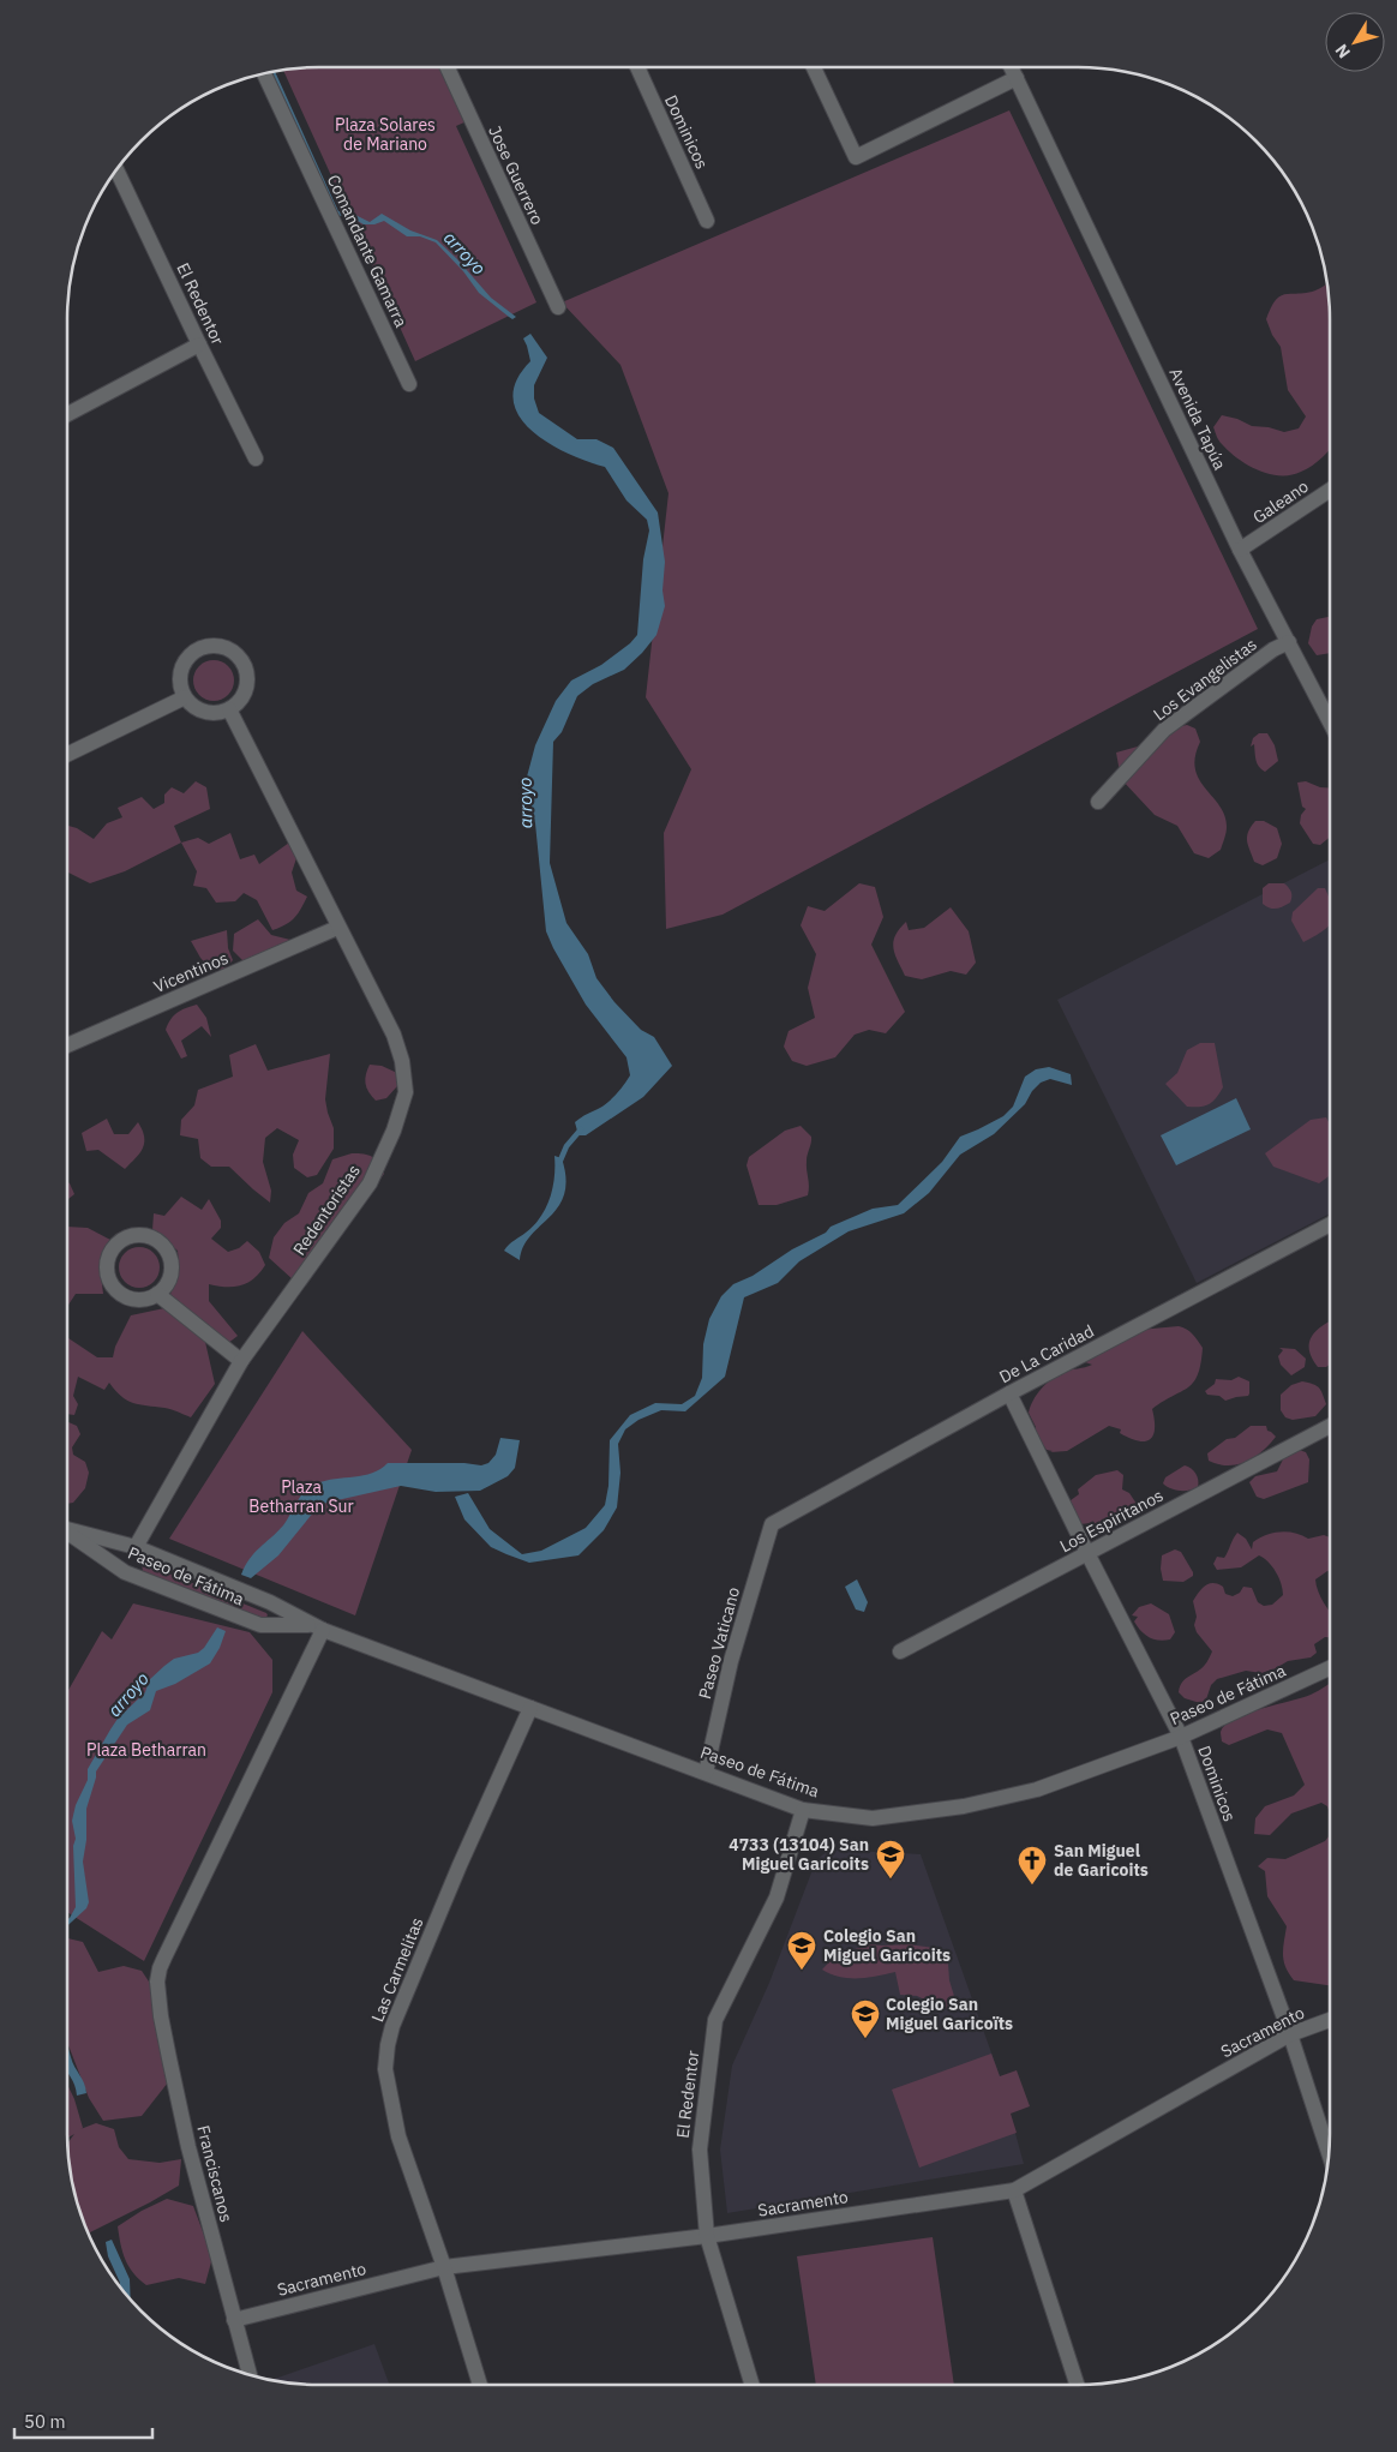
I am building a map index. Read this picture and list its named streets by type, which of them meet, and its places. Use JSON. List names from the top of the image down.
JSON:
{
  "streets": {
    "street": [
      "Dominicos",
      "Jose Guerrero",
      "Comandante Gamarra",
      "El Redentor",
      "Avenida Tapúa",
      "Galeano",
      "Los Evangelistas",
      "Vicentinos",
      "Redentoristas",
      "De La Caridad",
      "Los Espiritanos",
      "Paseo de Fátima",
      "Paseo Vaticano",
      "Las Carmelitas",
      "Sacramento",
      "Franciscanos"
    ]
  },
  "crossings": [
    ["Dominicos", "De La Caridad"],
    ["Dominicos", "Los Espiritanos"],
    ["Dominicos", "Paseo de Fátima"],
    ["Dominicos", "Sacramento"],
    ["El Redentor", "Paseo de Fátima"],
    ["El Redentor", "Sacramento"],
    ["Avenida Tapúa", "Galeano"],
    ["Avenida Tapúa", "Los Evangelistas"],
    ["Vicentinos", "Redentoristas"],
    ["Redentoristas", "Paseo de Fátima"],
    ["De La Caridad", "Paseo Vaticano"],
    ["Paseo de Fátima", "Paseo Vaticano"],
    ["Paseo de Fátima", "Las Carmelitas"],
    ["Paseo de Fátima", "Franciscanos"],
    ["Las Carmelitas", "Sacramento"],
    ["Sacramento", "Franciscanos"]
  ],
  "water": ["arroyo"],
  "parks": ["Plaza Solares de Mariano", "Plaza Betharran Sur", "Plaza Betharran"],
  "places": {
    "school or university": ["4733 (13104) San Miguel Garicoits", "Colegio San Miguel Garicoits", "Colegio San Miguel Garicoïts"],
    "church": ["San Miguel de Garicoits"]
  },
  "scale_bar": "50 m",
  "north": "bottom left"
}
